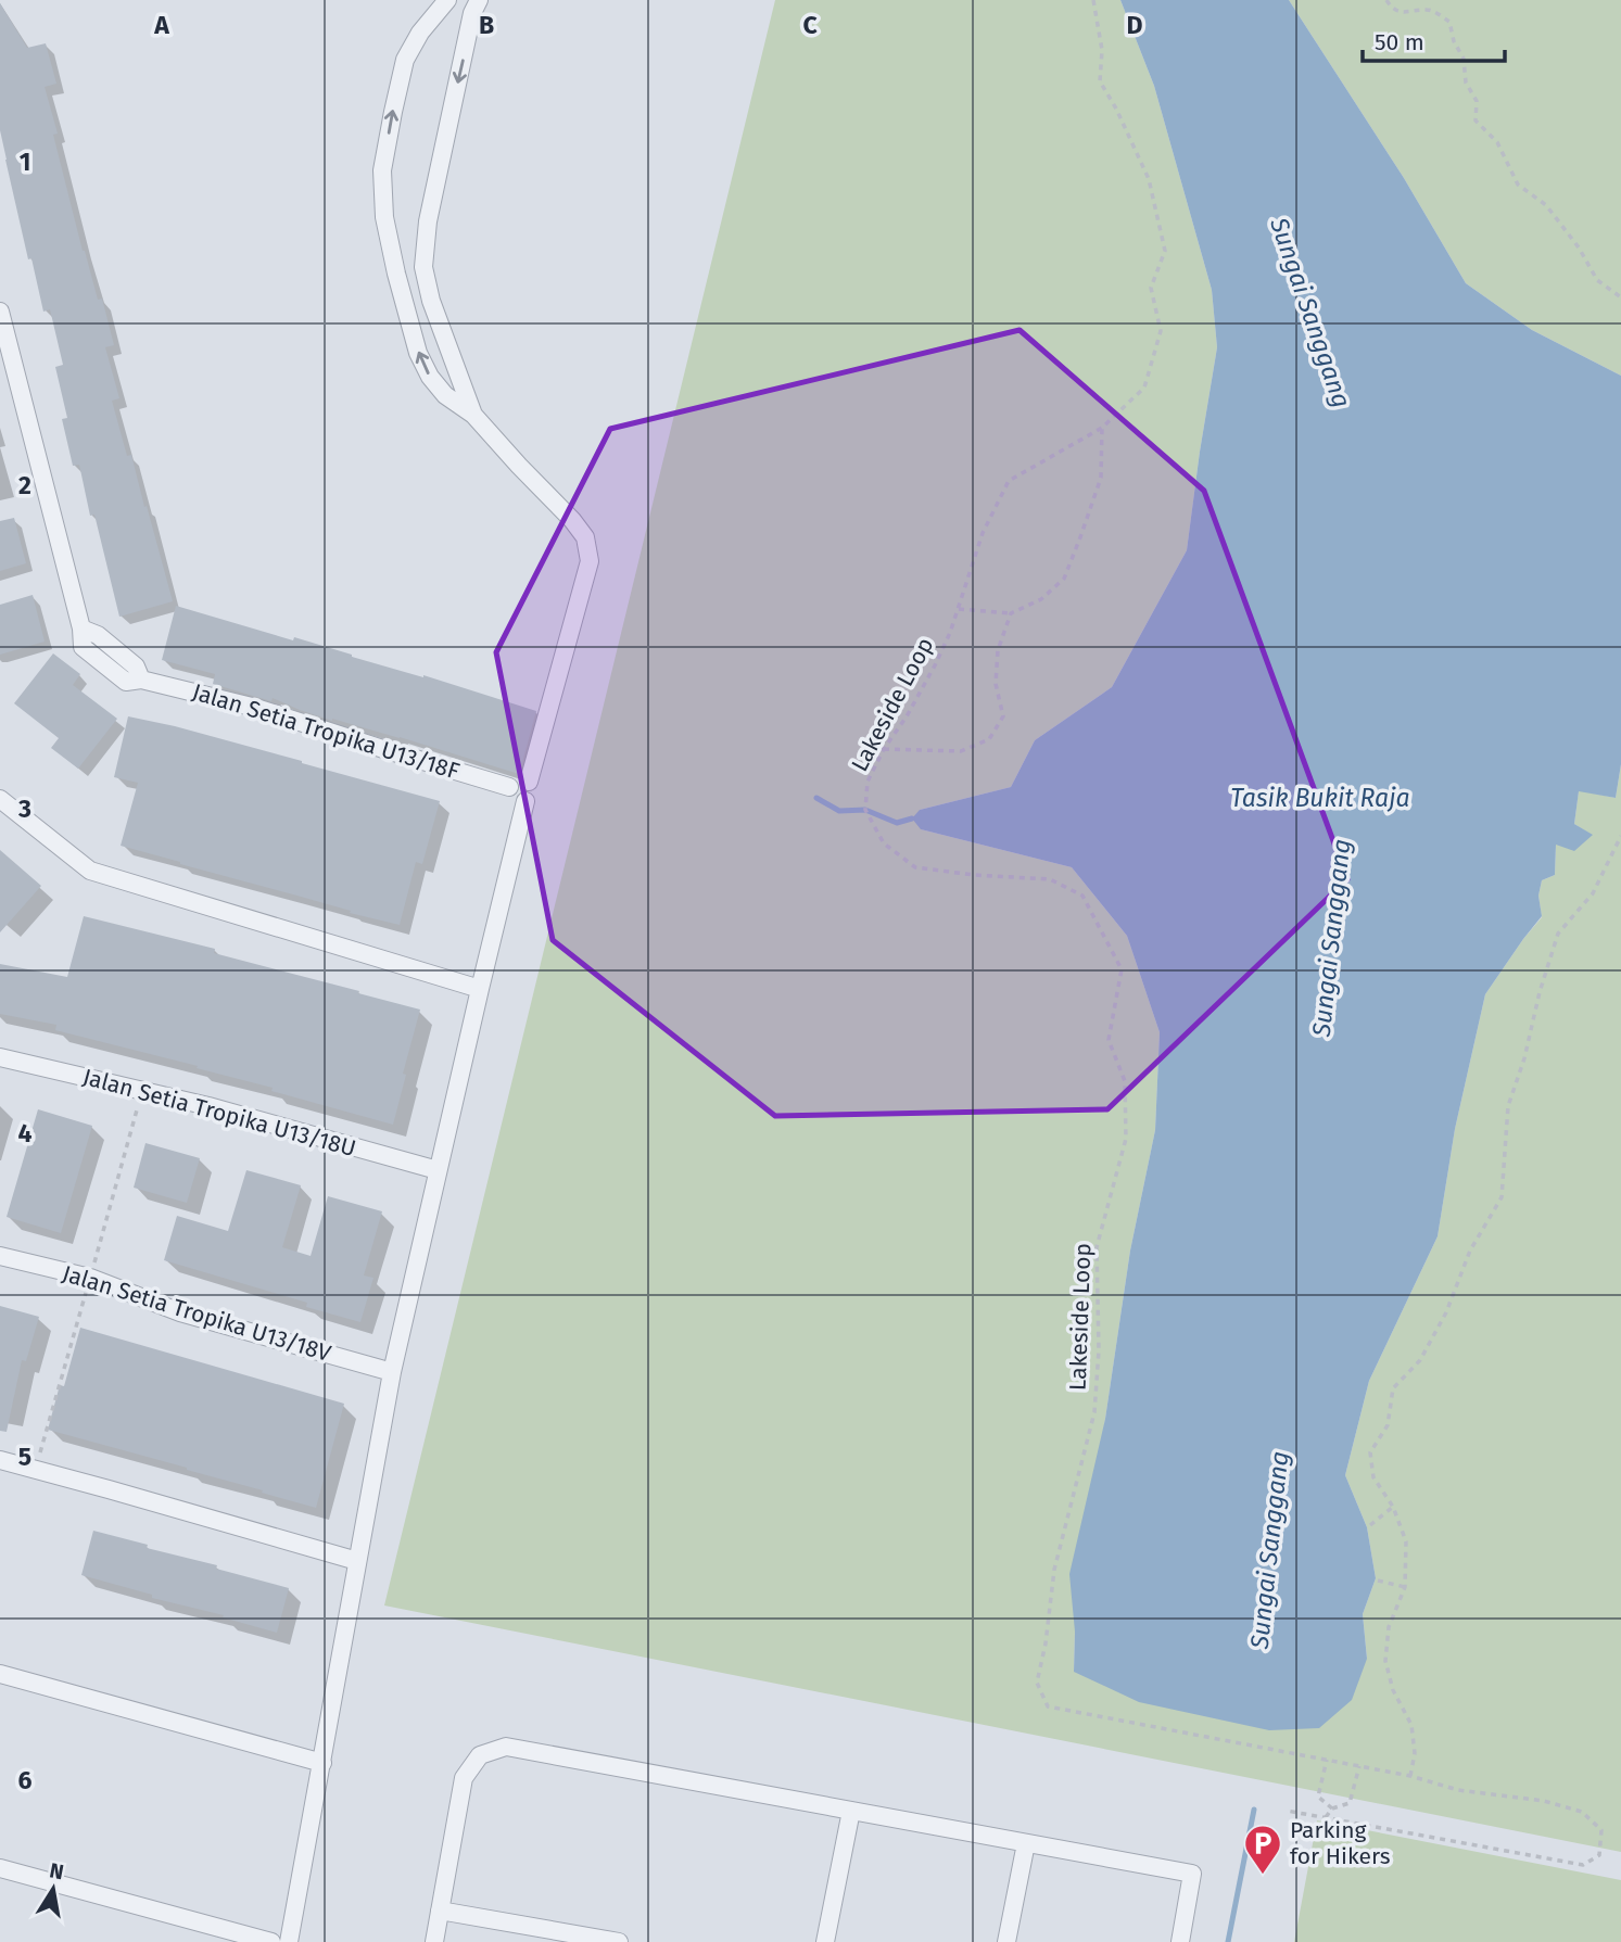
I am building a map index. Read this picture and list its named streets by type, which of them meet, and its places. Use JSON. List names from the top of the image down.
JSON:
{
  "streets": {
    "street": ["Jalan Setia Tropika U13/18F", "Jalan Setia Tropika U13/18U", "Jalan Setia Tropika U13/18V"],
    "path": ["Lakeside Loop"]
  },
  "water": ["Sungai Sanggang", "Tasik Bukit Raja"],
  "places": {
    "parking": ["Parking for Hikers"]
  },
  "scale_bar": "50 m",
  "north": "top",
  "grid": {
    "columns": [
      "A",
      "B",
      "C",
      "D"
    ],
    "rows": [
      "1",
      "2",
      "3",
      "4",
      "5",
      "6"
    ]
  }
}
